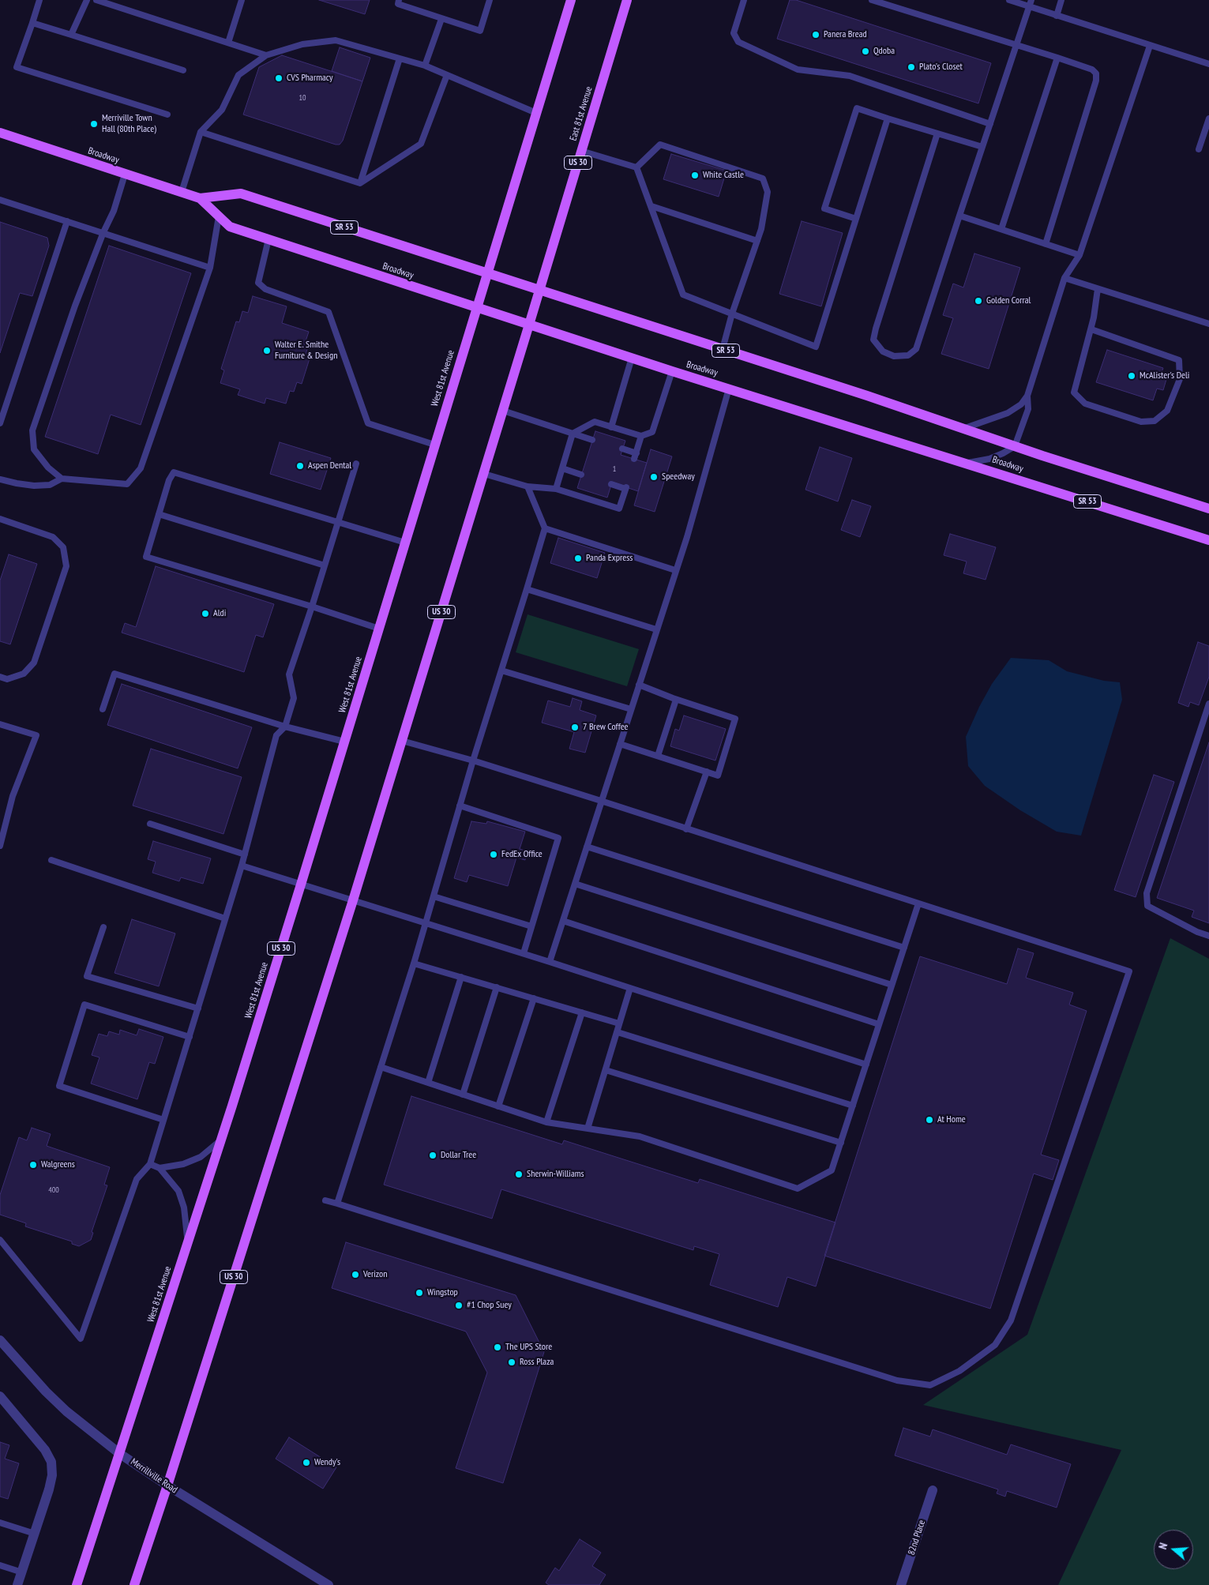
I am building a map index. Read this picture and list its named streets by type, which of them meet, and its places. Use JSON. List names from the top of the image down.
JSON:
{
  "streets": {
    "main road": [
      "East 81st Avenue",
      "Broadway",
      "US 30",
      "SR 53",
      "West 81st Avenue"
    ],
    "street": ["Merrillville Road", "82nd Place"]
  },
  "crossings": [
    ["East 81st Avenue", "Broadway"],
    ["East 81st Avenue", "US 30"],
    ["Broadway", "US 30"],
    ["Broadway", "West 81st Avenue"],
    ["US 30", "West 81st Avenue"],
    ["US 30", "Merrillville Road"],
    ["West 81st Avenue", "Merrillville Road"]
  ],
  "places": [
    "Panera Bread",
    "Qdoba",
    "Plato's Closet",
    "CVS Pharmacy",
    "Merriville Town Hall (80th Place)",
    "White Castle",
    "Golden Corral",
    "Walter E. Smithe Furniture & Design",
    "McAlister's Deli",
    "Aspen Dental",
    "Speedway",
    "Panda Express",
    "Aldi",
    "7 Brew Coffee",
    "FedEx Office",
    "At Home",
    "Dollar Tree",
    "Walgreens",
    "Sherwin-Williams",
    "Verizon",
    "Wingstop",
    "#1 Chop Suey",
    "The UPS Store",
    "Ross Plaza",
    "Wendy's"
  ],
  "house_numbers": ["10", "1", "400"],
  "north": "left"
}
